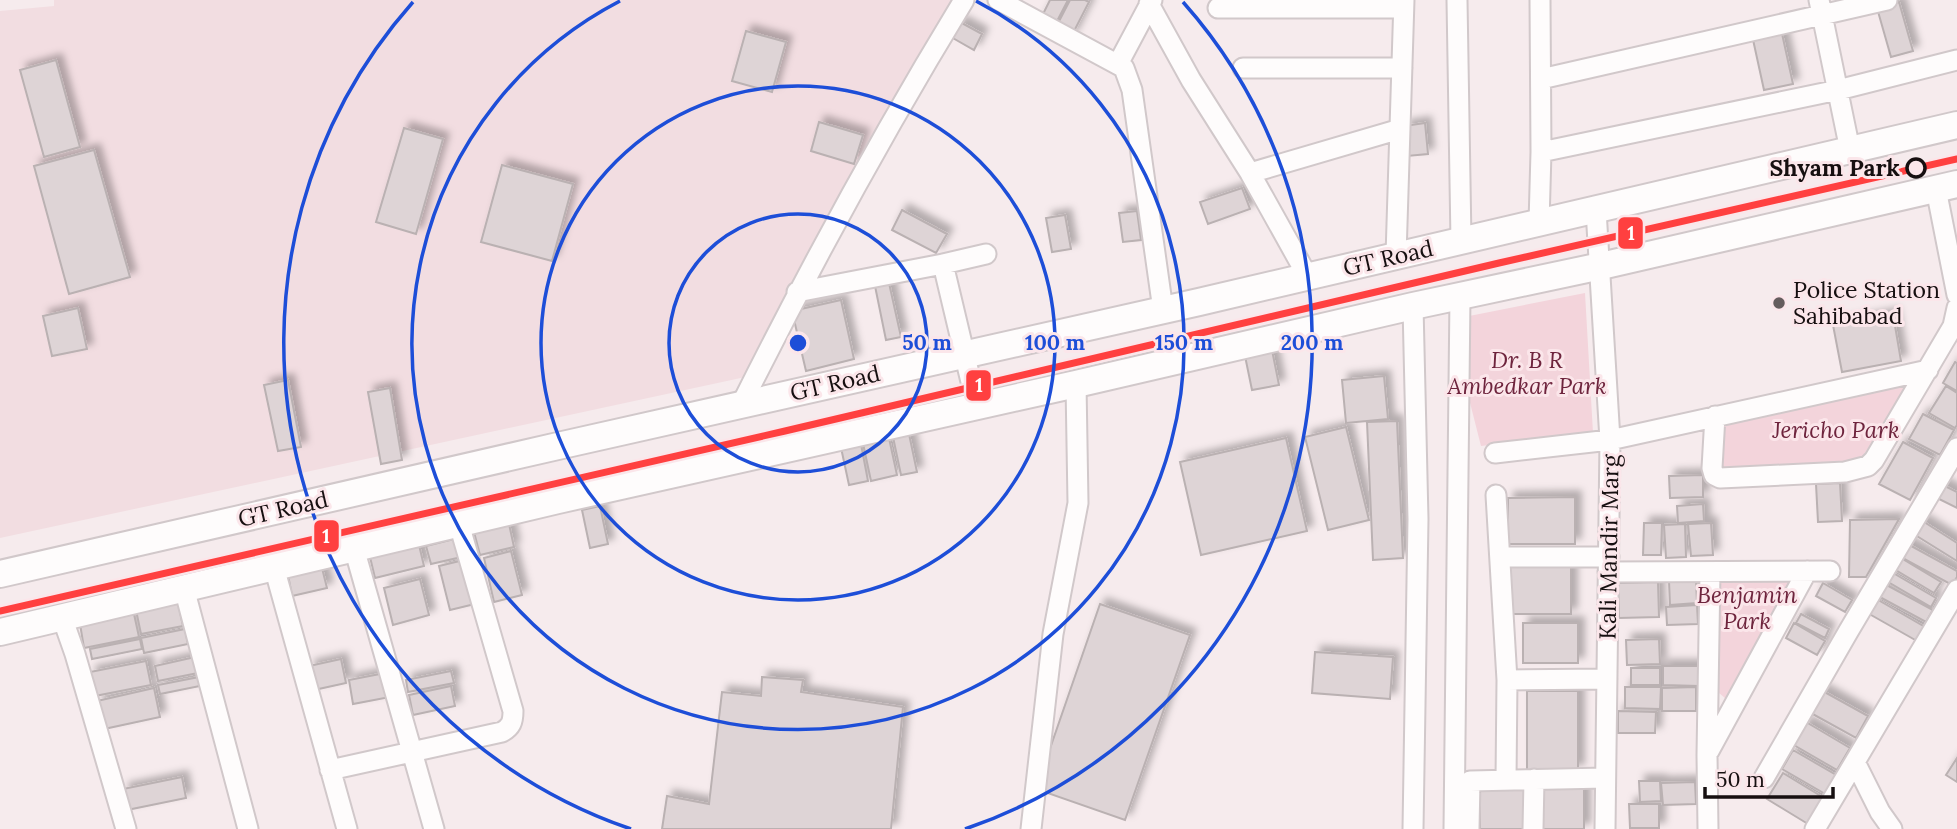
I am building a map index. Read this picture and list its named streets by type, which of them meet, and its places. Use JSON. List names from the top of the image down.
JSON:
{
  "streets": {
    "highway": ["GT Road"],
    "street": ["Kali Mandir Marg"]
  },
  "crossings": [
    ["GT Road", "Kali Mandir Marg"]
  ],
  "parks": ["Dr. B R Ambedkar Park", "Jericho Park", "Benjamin Park"],
  "places": ["Shyam Park", "Police Station Sahibabad"],
  "lines": ["transit line 1"],
  "scale_bar": "50 m",
  "rings": [
    "50 m",
    "100 m",
    "150 m",
    "200 m"
  ]
}
